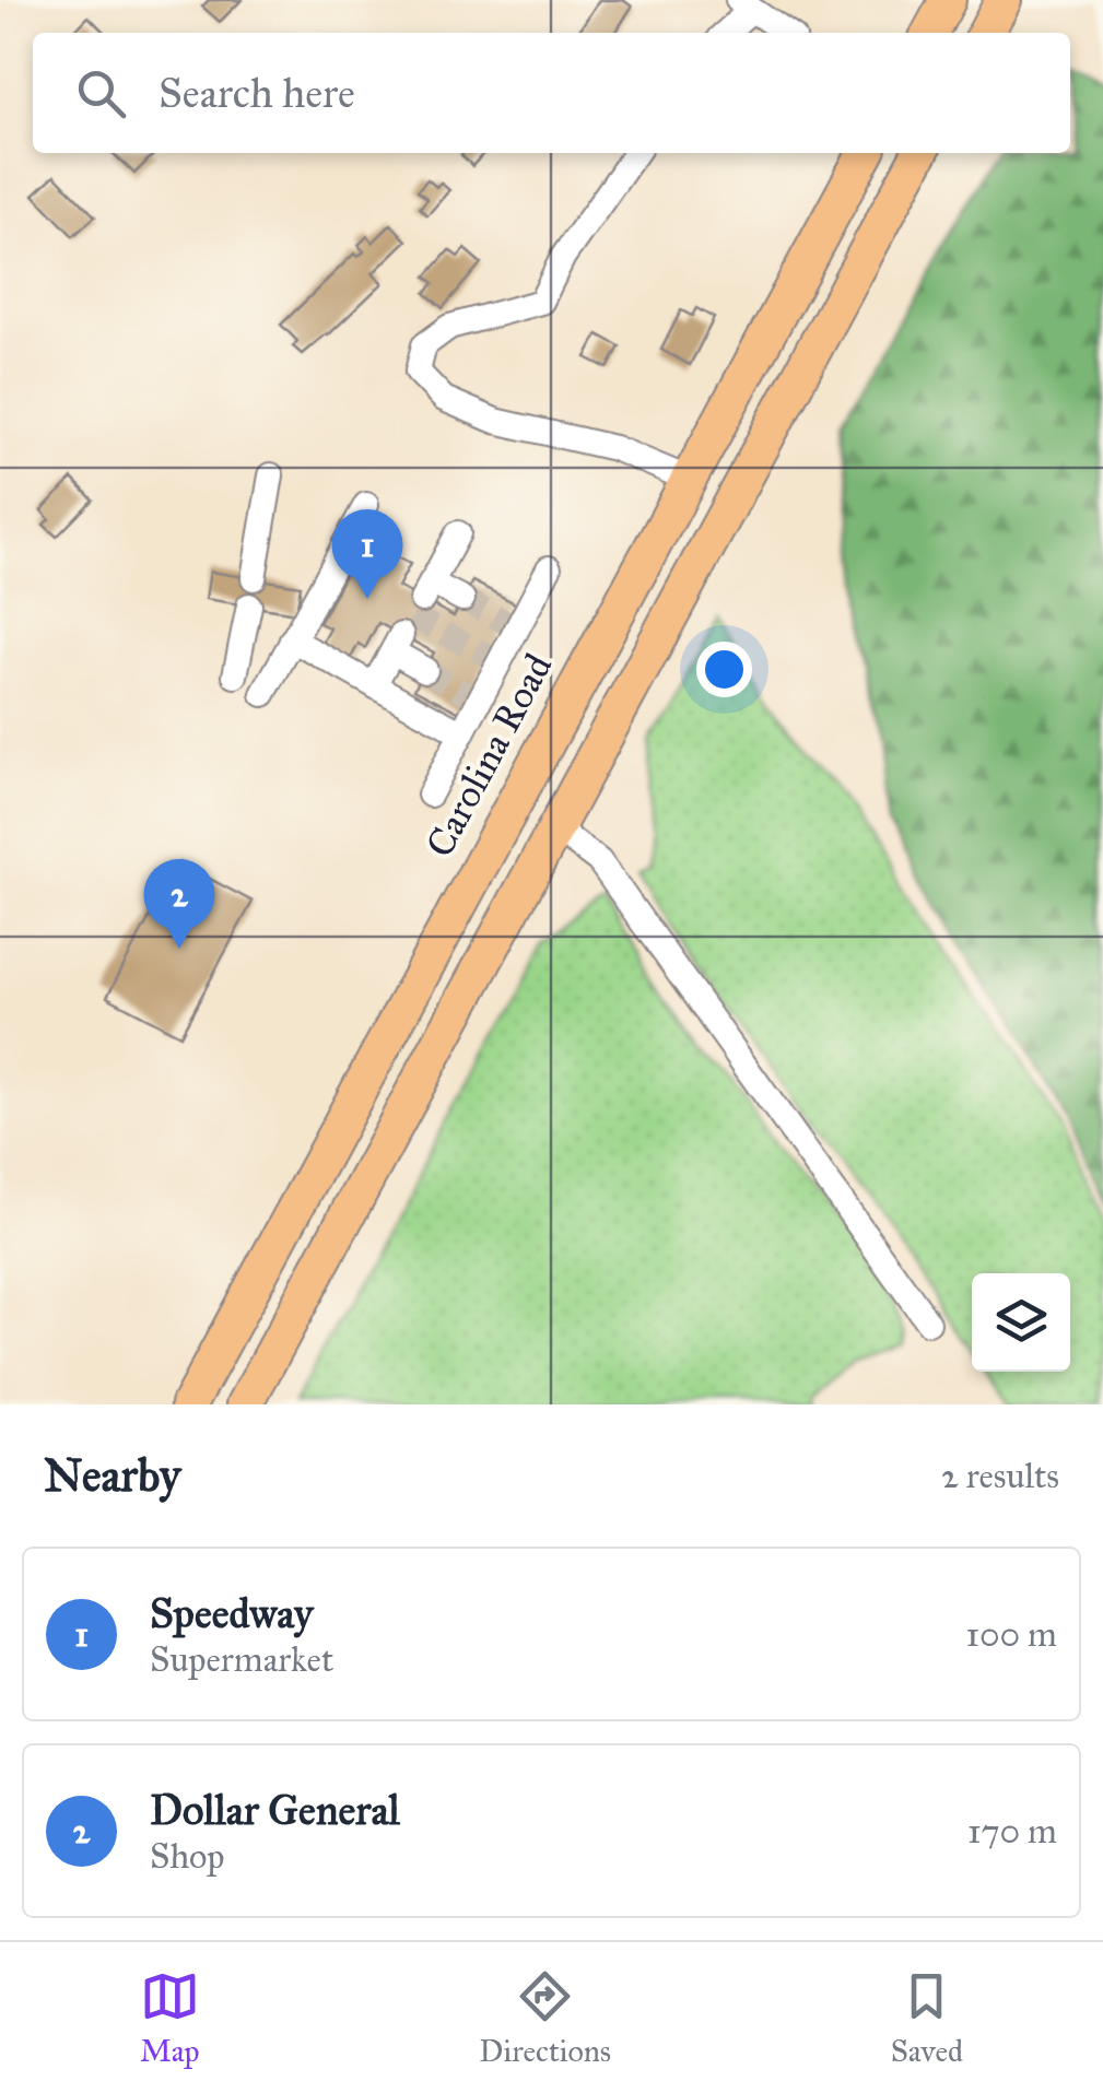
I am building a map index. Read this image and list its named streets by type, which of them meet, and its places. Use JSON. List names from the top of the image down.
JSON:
{
  "streets": {
    "highway": ["Carolina Road"]
  },
  "page": {
    "search": "Search here",
    "pins": ["1", "2"],
    "heading": ["Nearby", "2 results"],
    "list": [
      {
        "mark": "1",
        "name": "Speedway",
        "note": "Supermarket",
        "value": "100 m"
      },
      {
        "mark": "2",
        "name": "Dollar General",
        "note": "Shop",
        "value": "170 m"
      }
    ],
    "nav": ["Map", "Directions", "Saved"]
  }
}
